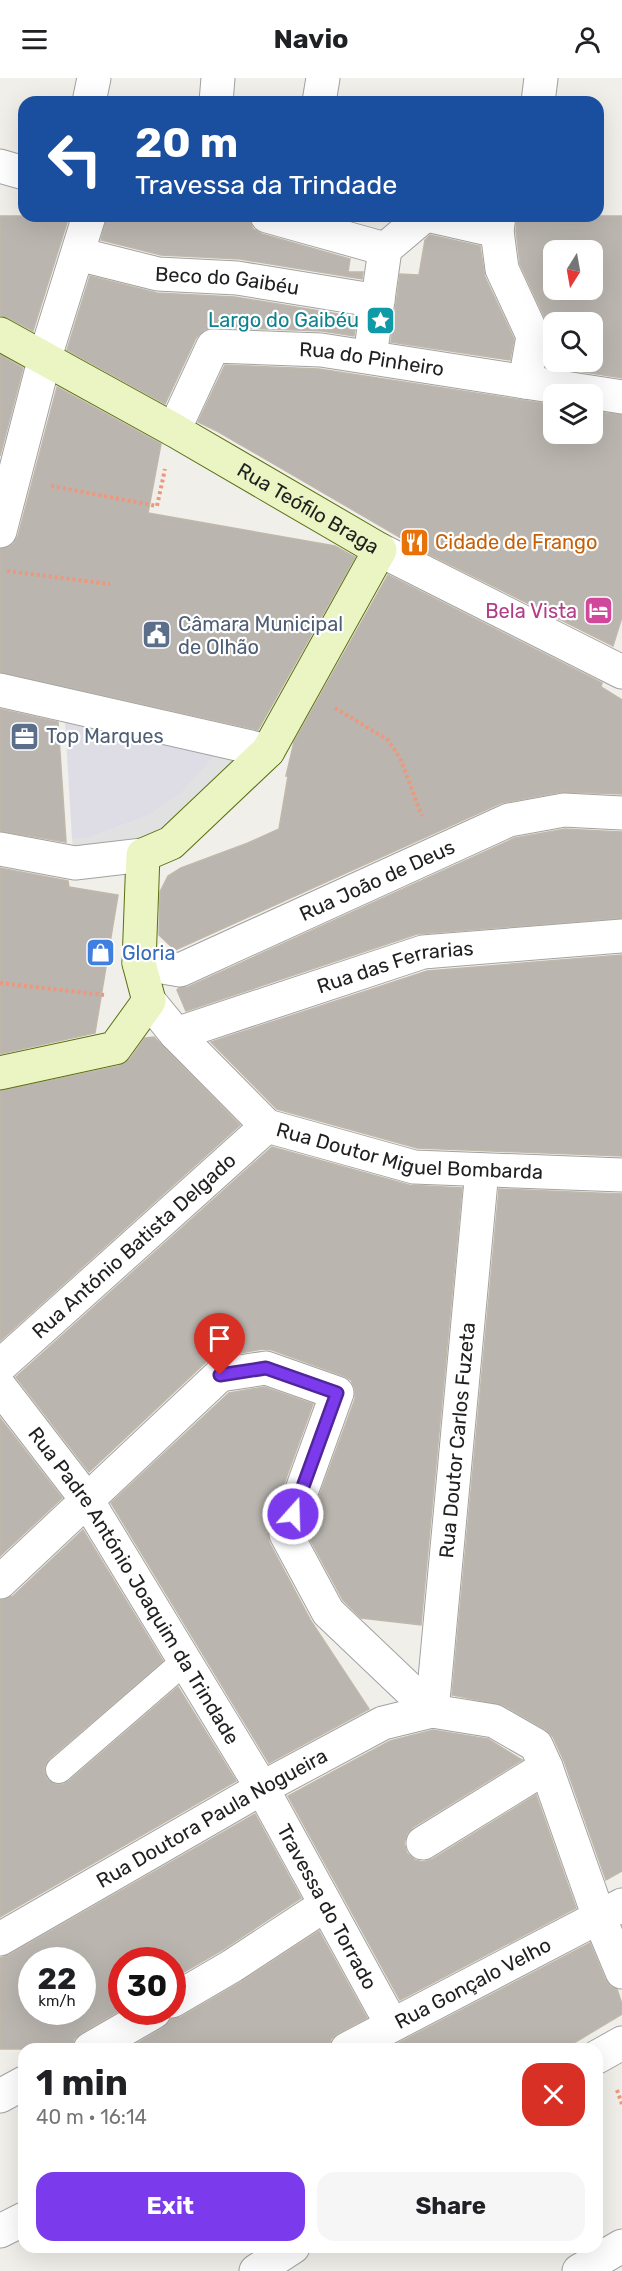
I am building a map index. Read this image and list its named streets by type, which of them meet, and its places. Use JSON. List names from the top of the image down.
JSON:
{
  "streets": {
    "street": [
      "Beco do Gaibéu",
      "Rua do Pinheiro",
      "Rua Teófilo Braga",
      "Rua João de Deus",
      "Rua das Ferrarias",
      "Rua Doutor Miguel Bombarda",
      "Rua António Batista Delgado",
      "Rua Doutor Carlos Fuzeta",
      "Rua Padre António Joaquim da Trindade",
      "Rua Doutora Paula Nogueira",
      "Travessa do Torrado",
      "Rua Gonçalo Velho"
    ]
  },
  "crossings": [
    ["Rua do Pinheiro", "Rua Teófilo Braga"],
    ["Rua João de Deus", "Rua Doutor Miguel Bombarda"],
    ["Rua das Ferrarias", "Rua Doutor Miguel Bombarda"],
    ["Rua Doutor Miguel Bombarda", "Rua António Batista Delgado"],
    ["Rua Doutor Miguel Bombarda", "Rua Doutor Carlos Fuzeta"],
    ["Rua Doutor Carlos Fuzeta", "Rua Doutora Paula Nogueira"],
    ["Rua Padre António Joaquim da Trindade", "Rua Doutora Paula Nogueira"],
    ["Rua Padre António Joaquim da Trindade", "Travessa do Torrado"],
    ["Rua Doutora Paula Nogueira", "Travessa do Torrado"],
    ["Travessa do Torrado", "Rua Gonçalo Velho"]
  ],
  "places": {
    "place": ["Largo do Gaibéu"],
    "restaurant": ["Cidade de Frango"],
    "hotel": ["Bela Vista"],
    "public building": ["Câmara Municipal de Olhão"],
    "office": ["Top Marques"],
    "shop": ["Gloria"]
  },
  "north": "bottom",
  "page": {
    "header": "Navio",
    "turn": ["20 m", "Travessa da Trindade"],
    "speed": "22 km/h",
    "limit": "30",
    "heading": ["1 min", "40 m · 16:14"],
    "buttons": ["Exit", "Share"]
  }
}
